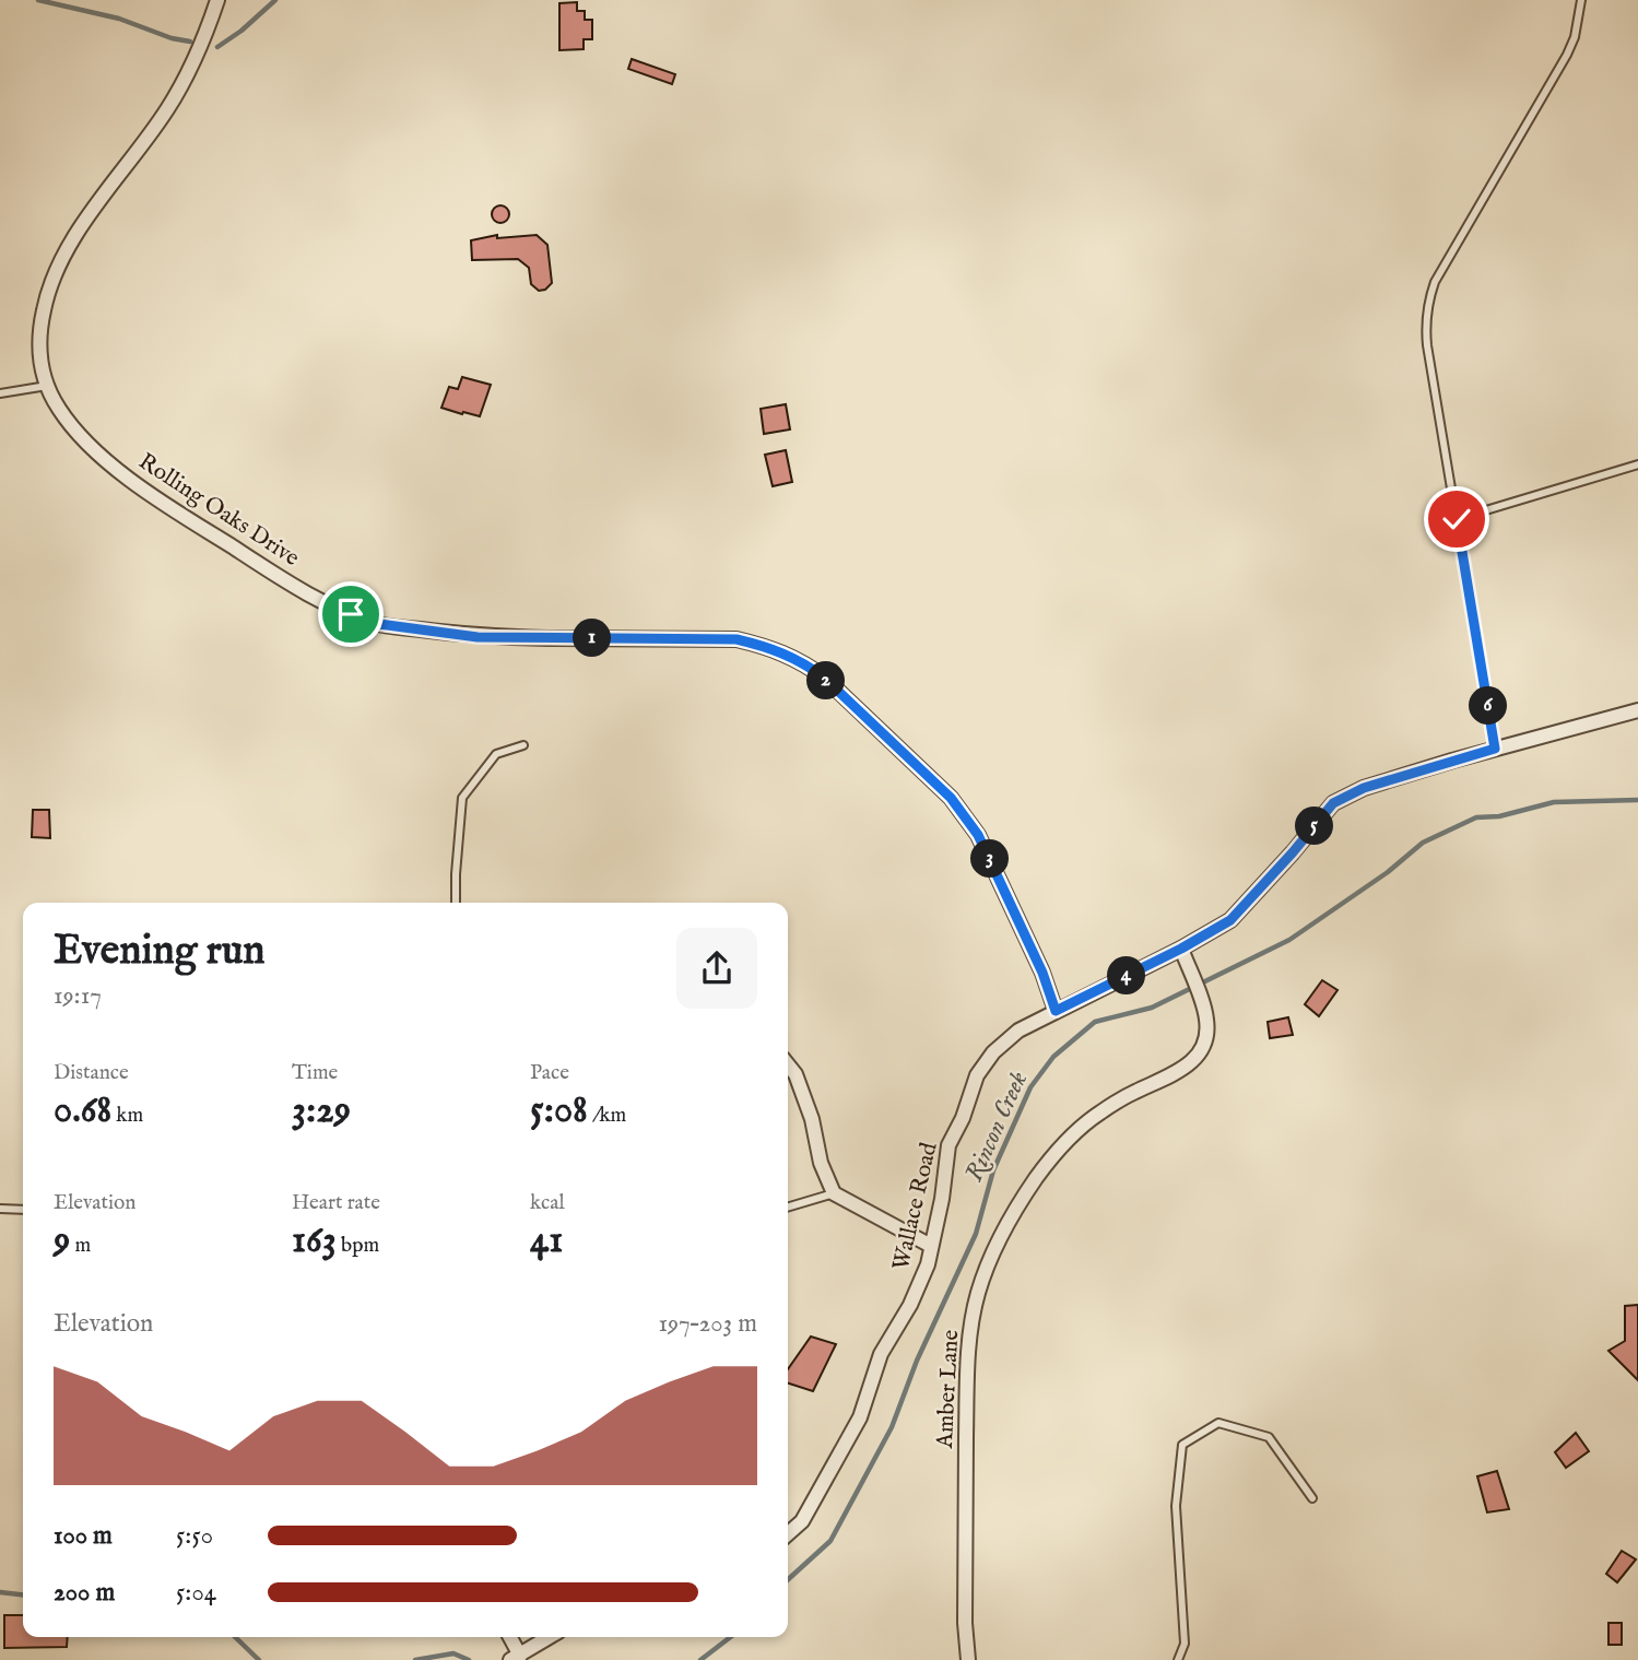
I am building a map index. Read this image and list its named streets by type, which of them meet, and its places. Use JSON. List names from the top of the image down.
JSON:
{
  "streets": {
    "street": ["Rolling Oaks Drive", "Wallace Road", "Amber Lane"]
  },
  "crossings": [
    ["Rolling Oaks Drive", "Wallace Road"],
    ["Wallace Road", "Amber Lane"]
  ],
  "water": ["Rincon Creek"],
  "page": {
    "pins": [
      "1",
      "2",
      "6",
      "5",
      "3",
      "4"
    ],
    "heading": ["Evening run", "19:17"],
    "stats": [
      ["Distance", "0.68 km"],
      ["Time", "3:29"],
      ["Pace", "5:08 /km"],
      ["Elevation", "9 m"],
      ["Heart rate", "163 bpm"],
      ["kcal", "41"]
    ],
    "chart": ["Elevation", "197–203 m"],
    "list": [
      {
        "name": "100 m",
        "note": "5:50"
      },
      {
        "name": "200 m",
        "note": "5:04"
      }
    ]
  }
}
